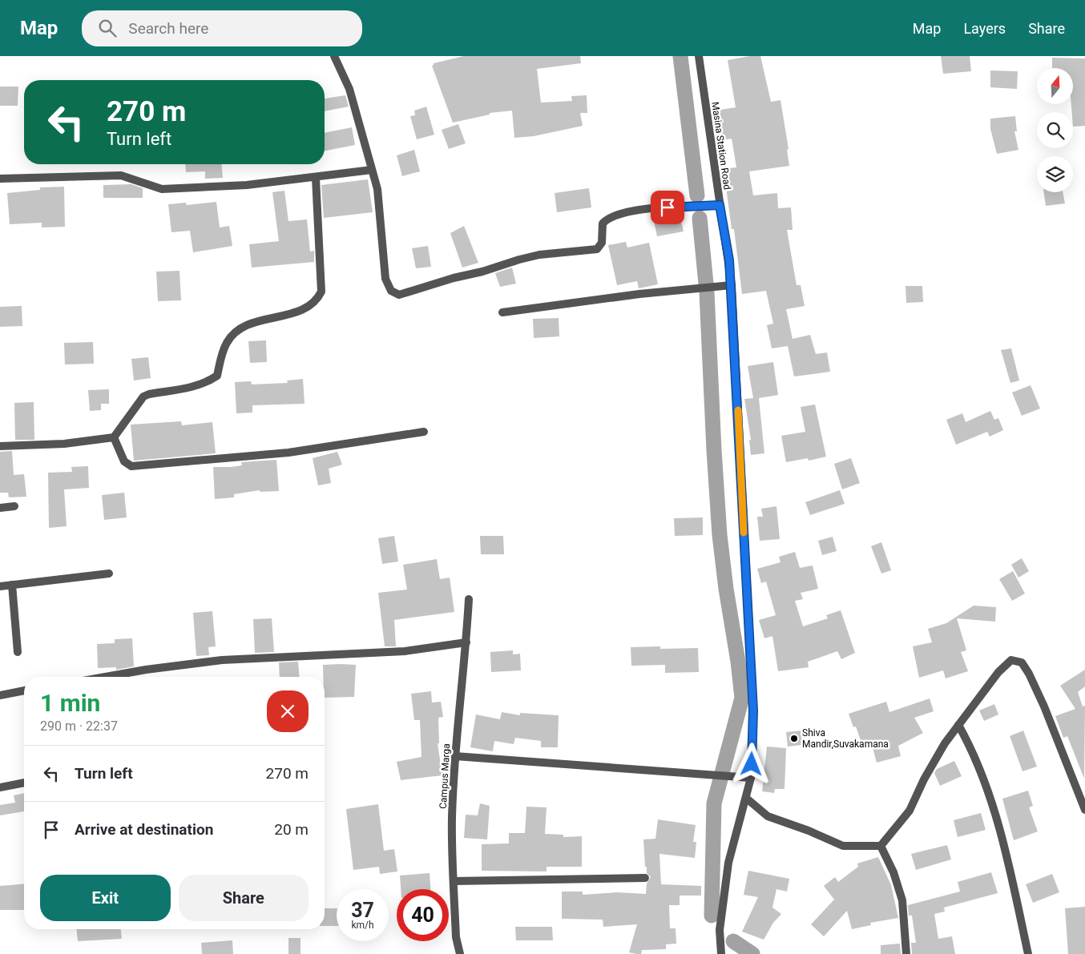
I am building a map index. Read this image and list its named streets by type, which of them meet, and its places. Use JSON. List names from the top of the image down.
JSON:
{
  "streets": {
    "street": ["Masina Station Road", "Campus Marga"]
  },
  "places": ["Shiva Mandir,Suvakamana"],
  "north": "top",
  "page": {
    "header": "Map",
    "search": "Search here",
    "nav": ["Map", "Layers", "Share"],
    "turn": ["270 m", "Turn left"],
    "heading": ["1 min", "290 m · 22:37"],
    "list": [
      {
        "name": "Turn left",
        "value": "270 m"
      },
      {
        "name": "Arrive at destination",
        "value": "20 m"
      }
    ],
    "buttons": ["Exit", "Share"],
    "speed": "37 km/h",
    "limit": "40"
  }
}
